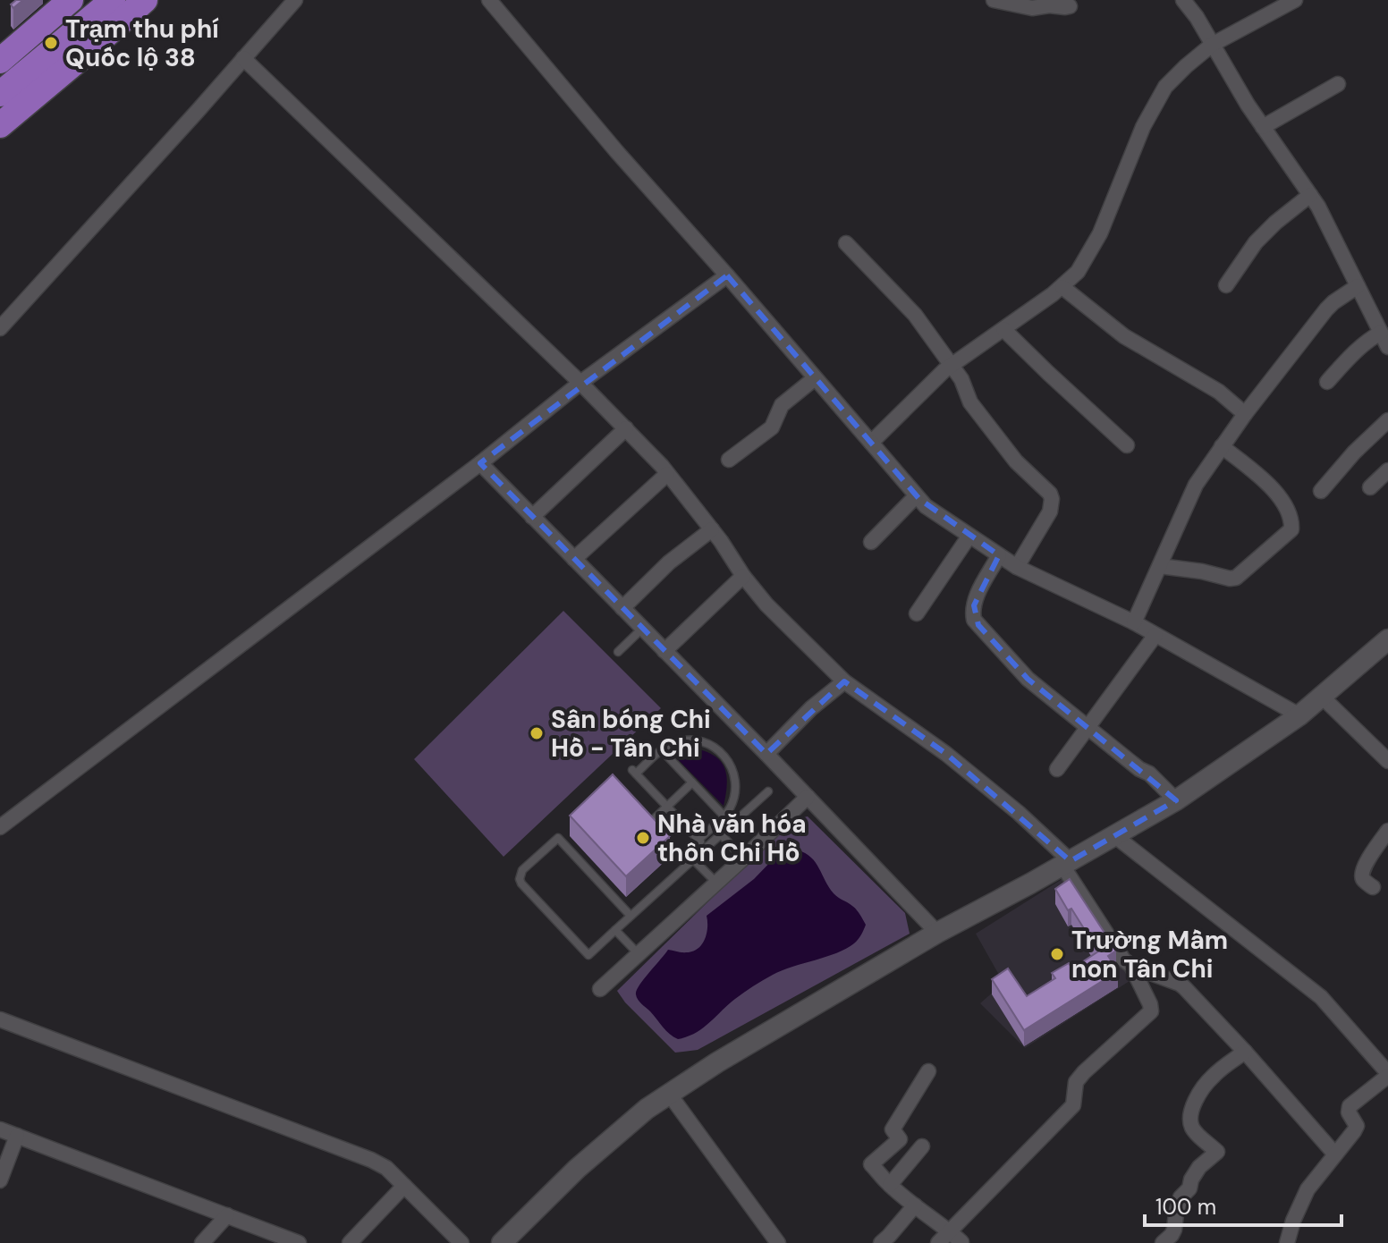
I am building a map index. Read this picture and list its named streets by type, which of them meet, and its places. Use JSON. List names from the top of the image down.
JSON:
{
  "places": [
    "Trạm thu phí Quốc lộ 38",
    "Sân bóng Chi Hồ - Tân Chi",
    "Nhà văn hóa thôn Chi Hồ",
    "Trường Mầm non Tân Chi"
  ],
  "scale_bar": "100 m"
}
